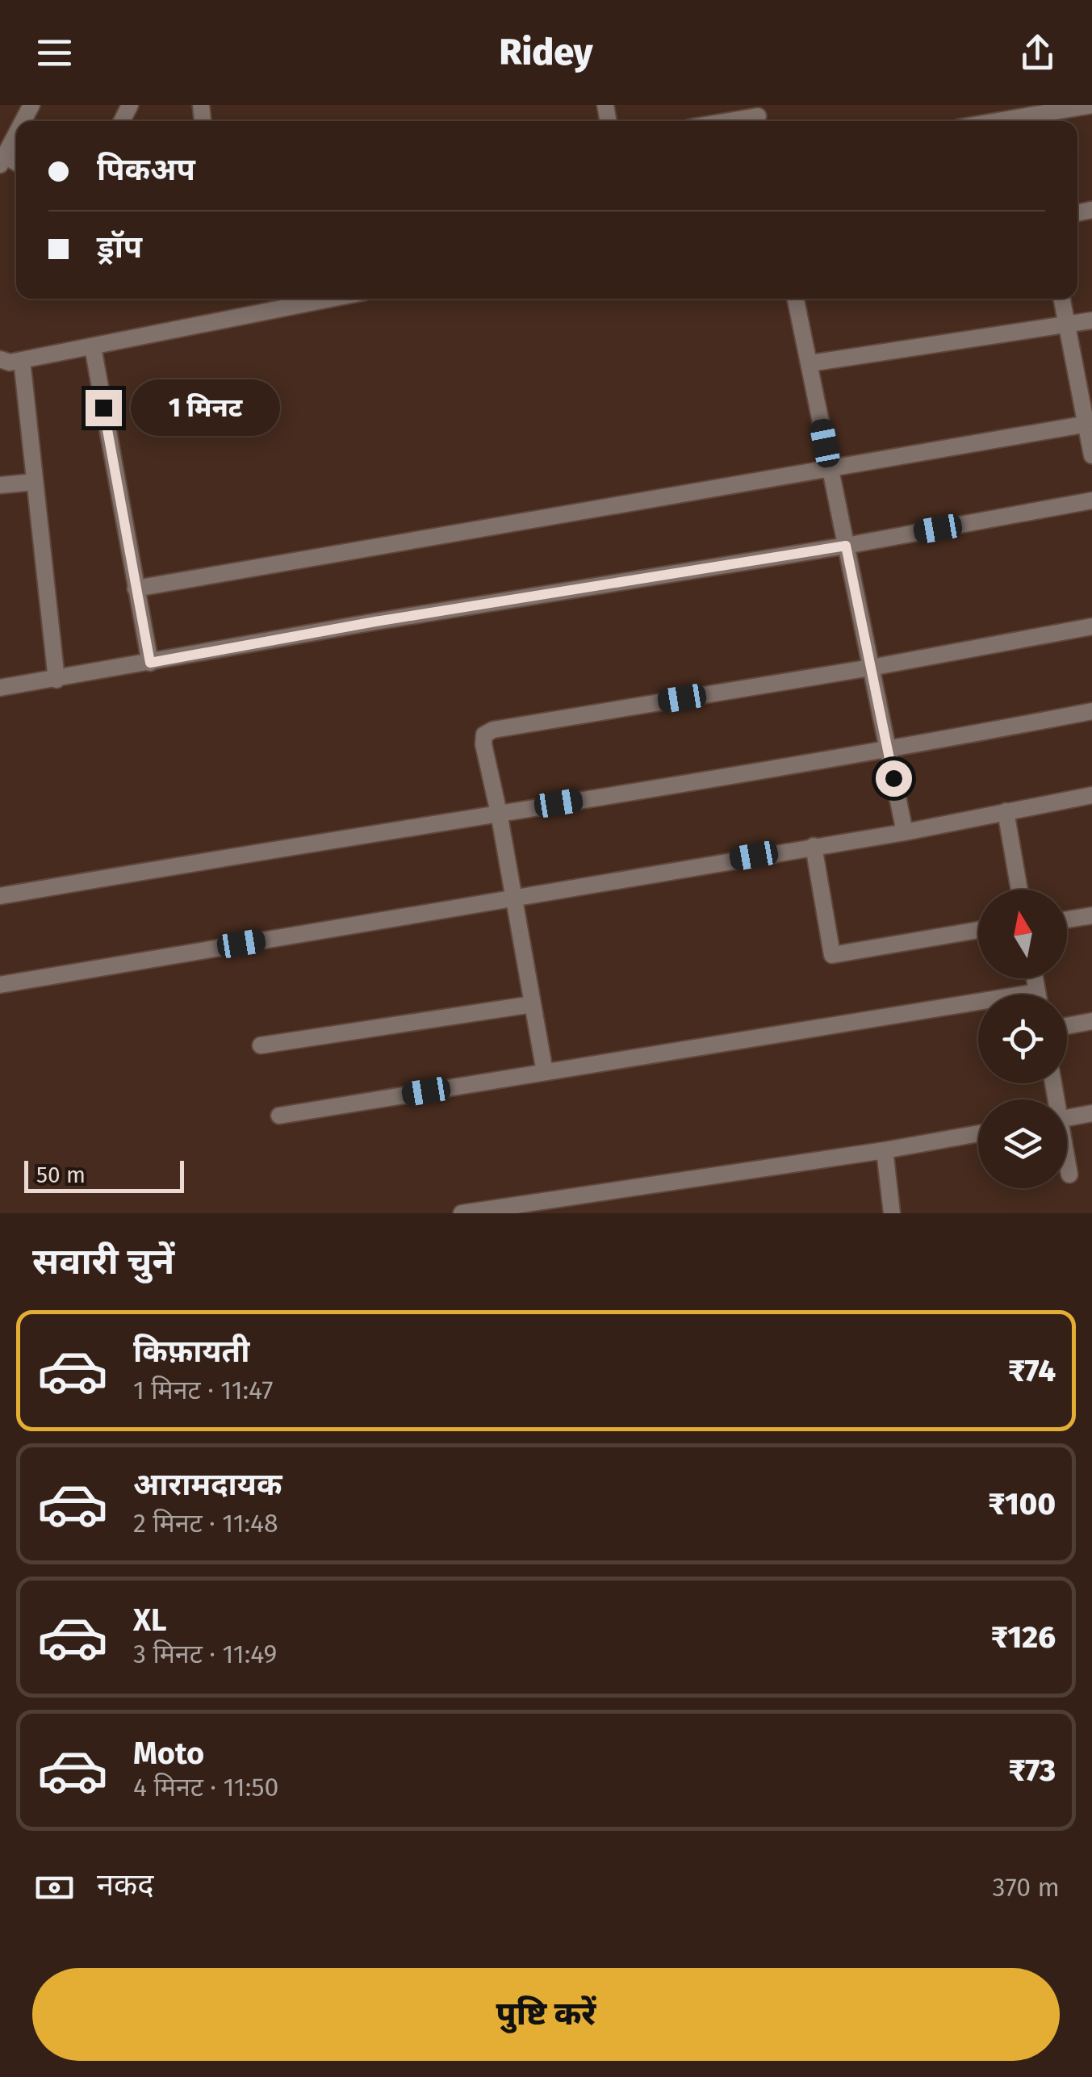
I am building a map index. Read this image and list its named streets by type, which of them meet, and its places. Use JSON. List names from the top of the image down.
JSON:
{
  "scale_bar": "50 m",
  "north": "top",
  "page": {
    "header": "Ridey",
    "banner": ["पिकअप", "ड्रॉप"],
    "bubble": "1 मिनट",
    "scale": "50 m",
    "heading": "सवारी चुनें",
    "list": [
      {
        "name": "किफ़ायती",
        "note": "1 मिनट · 11:47",
        "value": "₹74"
      },
      {
        "name": "आरामदायक",
        "note": "2 मिनट · 11:48",
        "value": "₹100"
      },
      {
        "name": "XL",
        "note": "3 मिनट · 11:49",
        "value": "₹126"
      },
      {
        "name": "Moto",
        "note": "4 मिनट · 11:50",
        "value": "₹73"
      }
    ],
    "pay": ["नकद", "370 m"],
    "buttons": "पुष्टि करें"
  }
}
